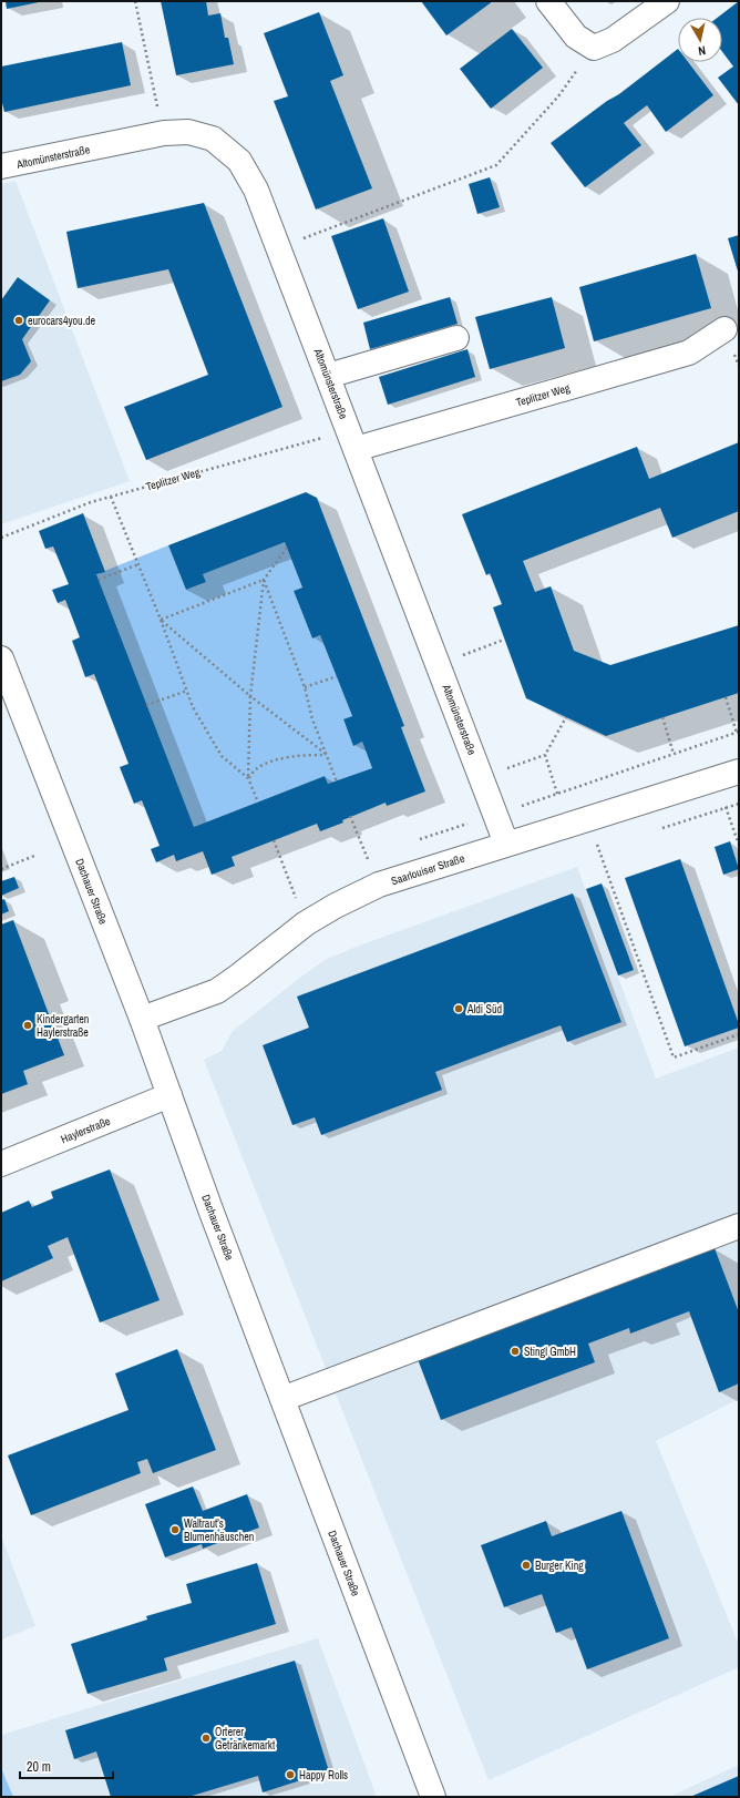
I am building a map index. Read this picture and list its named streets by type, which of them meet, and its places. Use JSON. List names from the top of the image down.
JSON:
{
  "streets": {
    "street": [
      "Altomünsterstraße",
      "Teplitzer Weg",
      "Saarlouiser Straße",
      "Dachauer Straße",
      "Haylerstraße"
    ]
  },
  "crossings": [
    ["Altomünsterstraße", "Teplitzer Weg"],
    ["Altomünsterstraße", "Saarlouiser Straße"],
    ["Saarlouiser Straße", "Dachauer Straße"],
    ["Dachauer Straße", "Haylerstraße"]
  ],
  "places": [
    "eurocars4you.de",
    "Aldi Süd",
    "Kindergarten Haylerstraße",
    "Stingl GmbH",
    "Waltraut's Blumenhäuschen",
    "Burger King",
    "Orterer Getränkemarkt",
    "Happy Rolls"
  ],
  "scale_bar": "20 m",
  "north": "bottom"
}
